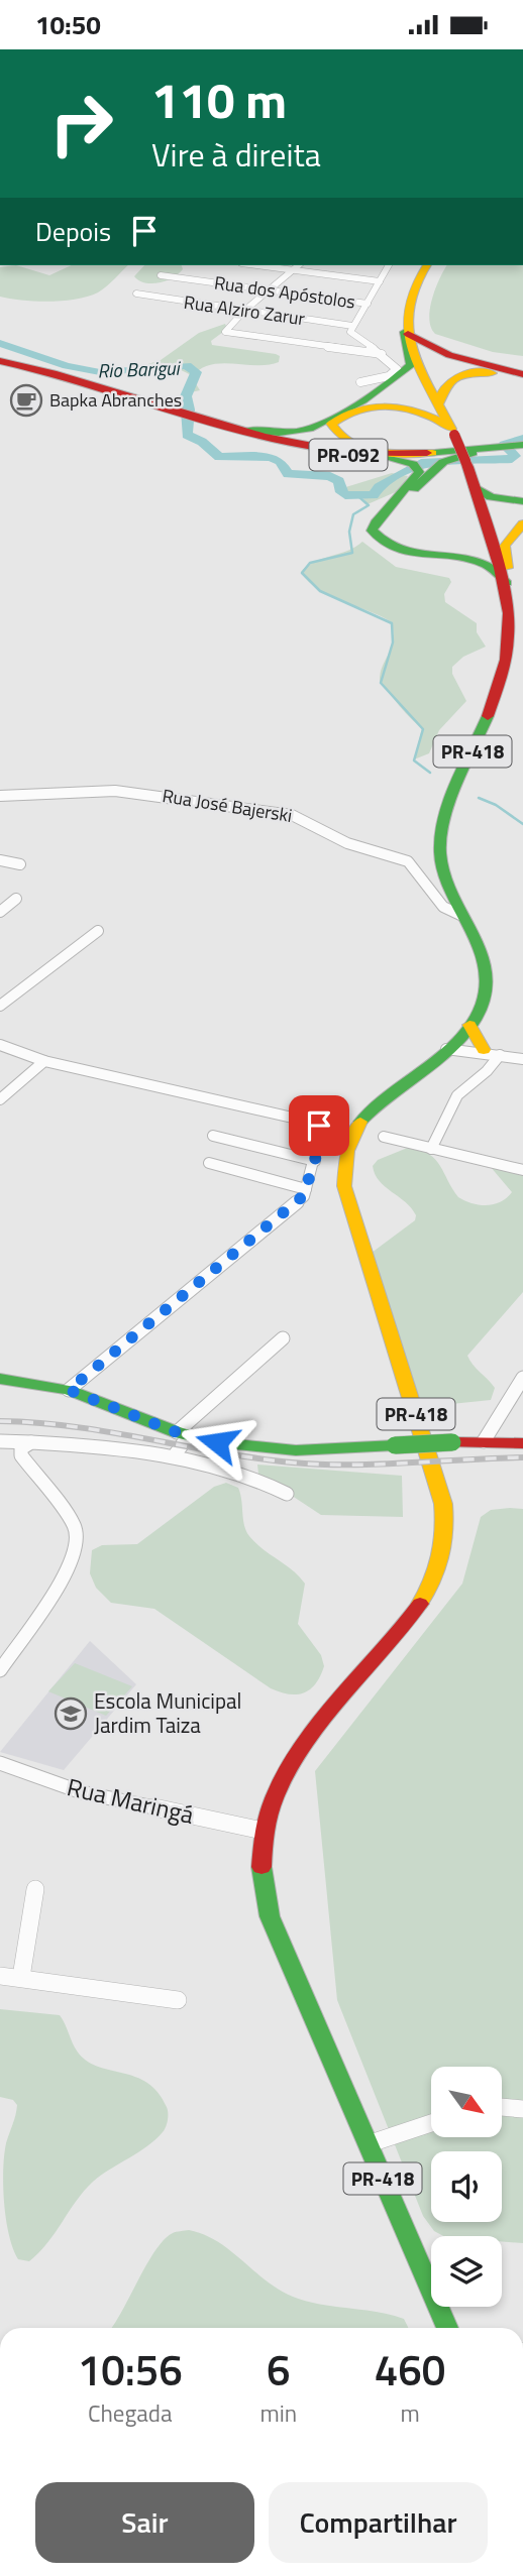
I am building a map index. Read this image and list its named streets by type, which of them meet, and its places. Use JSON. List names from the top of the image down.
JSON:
{
  "streets": {
    "main road": ["PR-092", "PR-418"],
    "street": [
      "Rua dos Apóstolos",
      "Rua Alziro Zarur",
      "Rua José Bajerski",
      "Rua Maringá"
    ]
  },
  "crossings": [
    ["PR-418", "Rua José Bajerski"],
    ["PR-418", "Rua Maringá"]
  ],
  "water": ["Rio Barigui"],
  "places": {
    "cafe": ["Bapka Abranches"],
    "school or university": ["Escola Municipal Jardim Taiza"]
  },
  "north": "bottom right",
  "page": {
    "status": "10:50",
    "turn": ["110 m", "Vire à direita"],
    "then": "Depois",
    "eta": [
      "10:56",
      "Chegada",
      "6",
      "min",
      "460",
      "m"
    ],
    "buttons": ["Sair", "Compartilhar"]
  }
}
